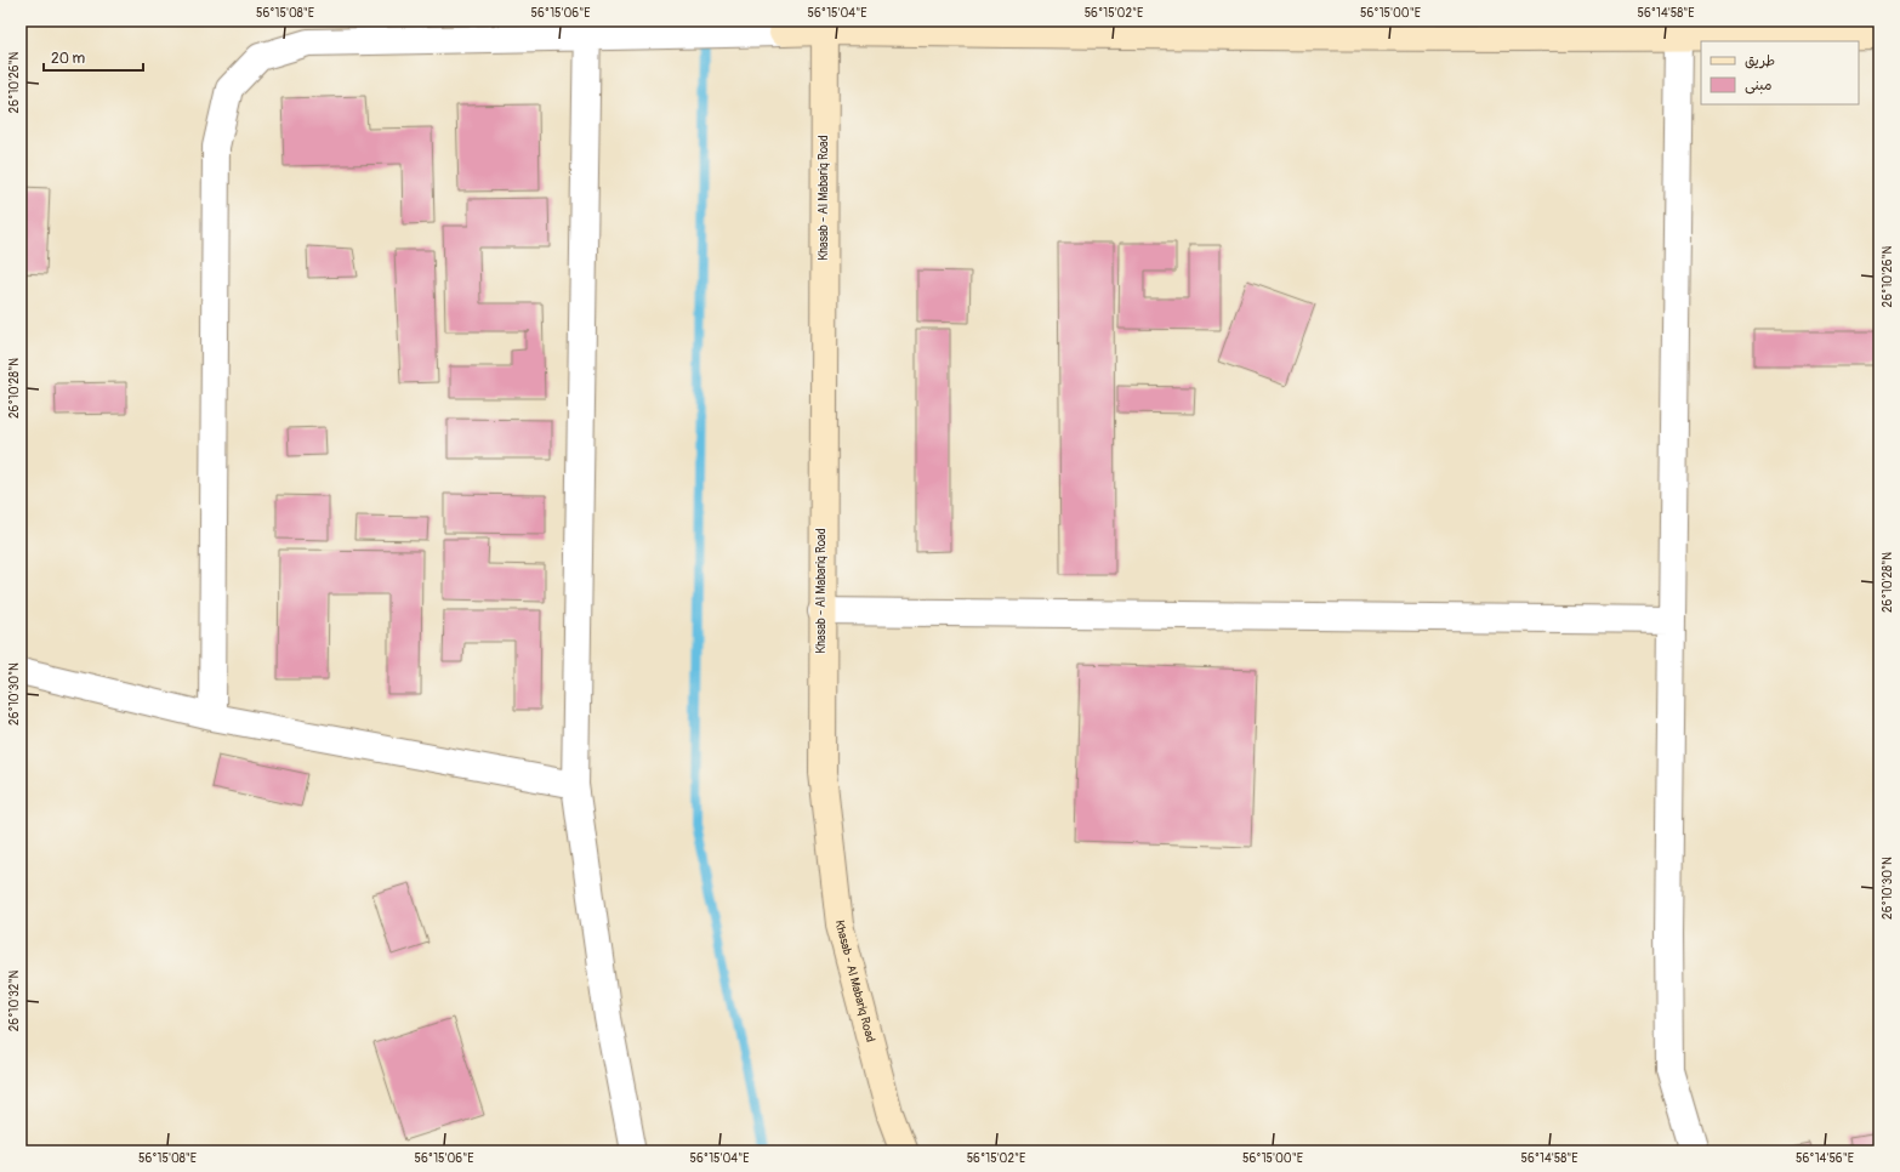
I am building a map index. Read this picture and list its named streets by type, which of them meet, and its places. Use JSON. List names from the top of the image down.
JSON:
{
  "streets": {
    "main road": ["Khasab - Al Mabariq Road"]
  },
  "legend": ["طريق", "مبنى"],
  "scale_bar": "20 m",
  "coordinates": [
    "56°15'08\"E",
    "56°15'06\"E",
    "56°15'04\"E",
    "56°15'02\"E",
    "56°15'00\"E",
    "56°14'58\"E",
    "26°10'26\"N",
    "26°10'28\"N",
    "26°10'30\"N",
    "26°10'32\"N",
    "56°14'56\"E"
  ]
}
